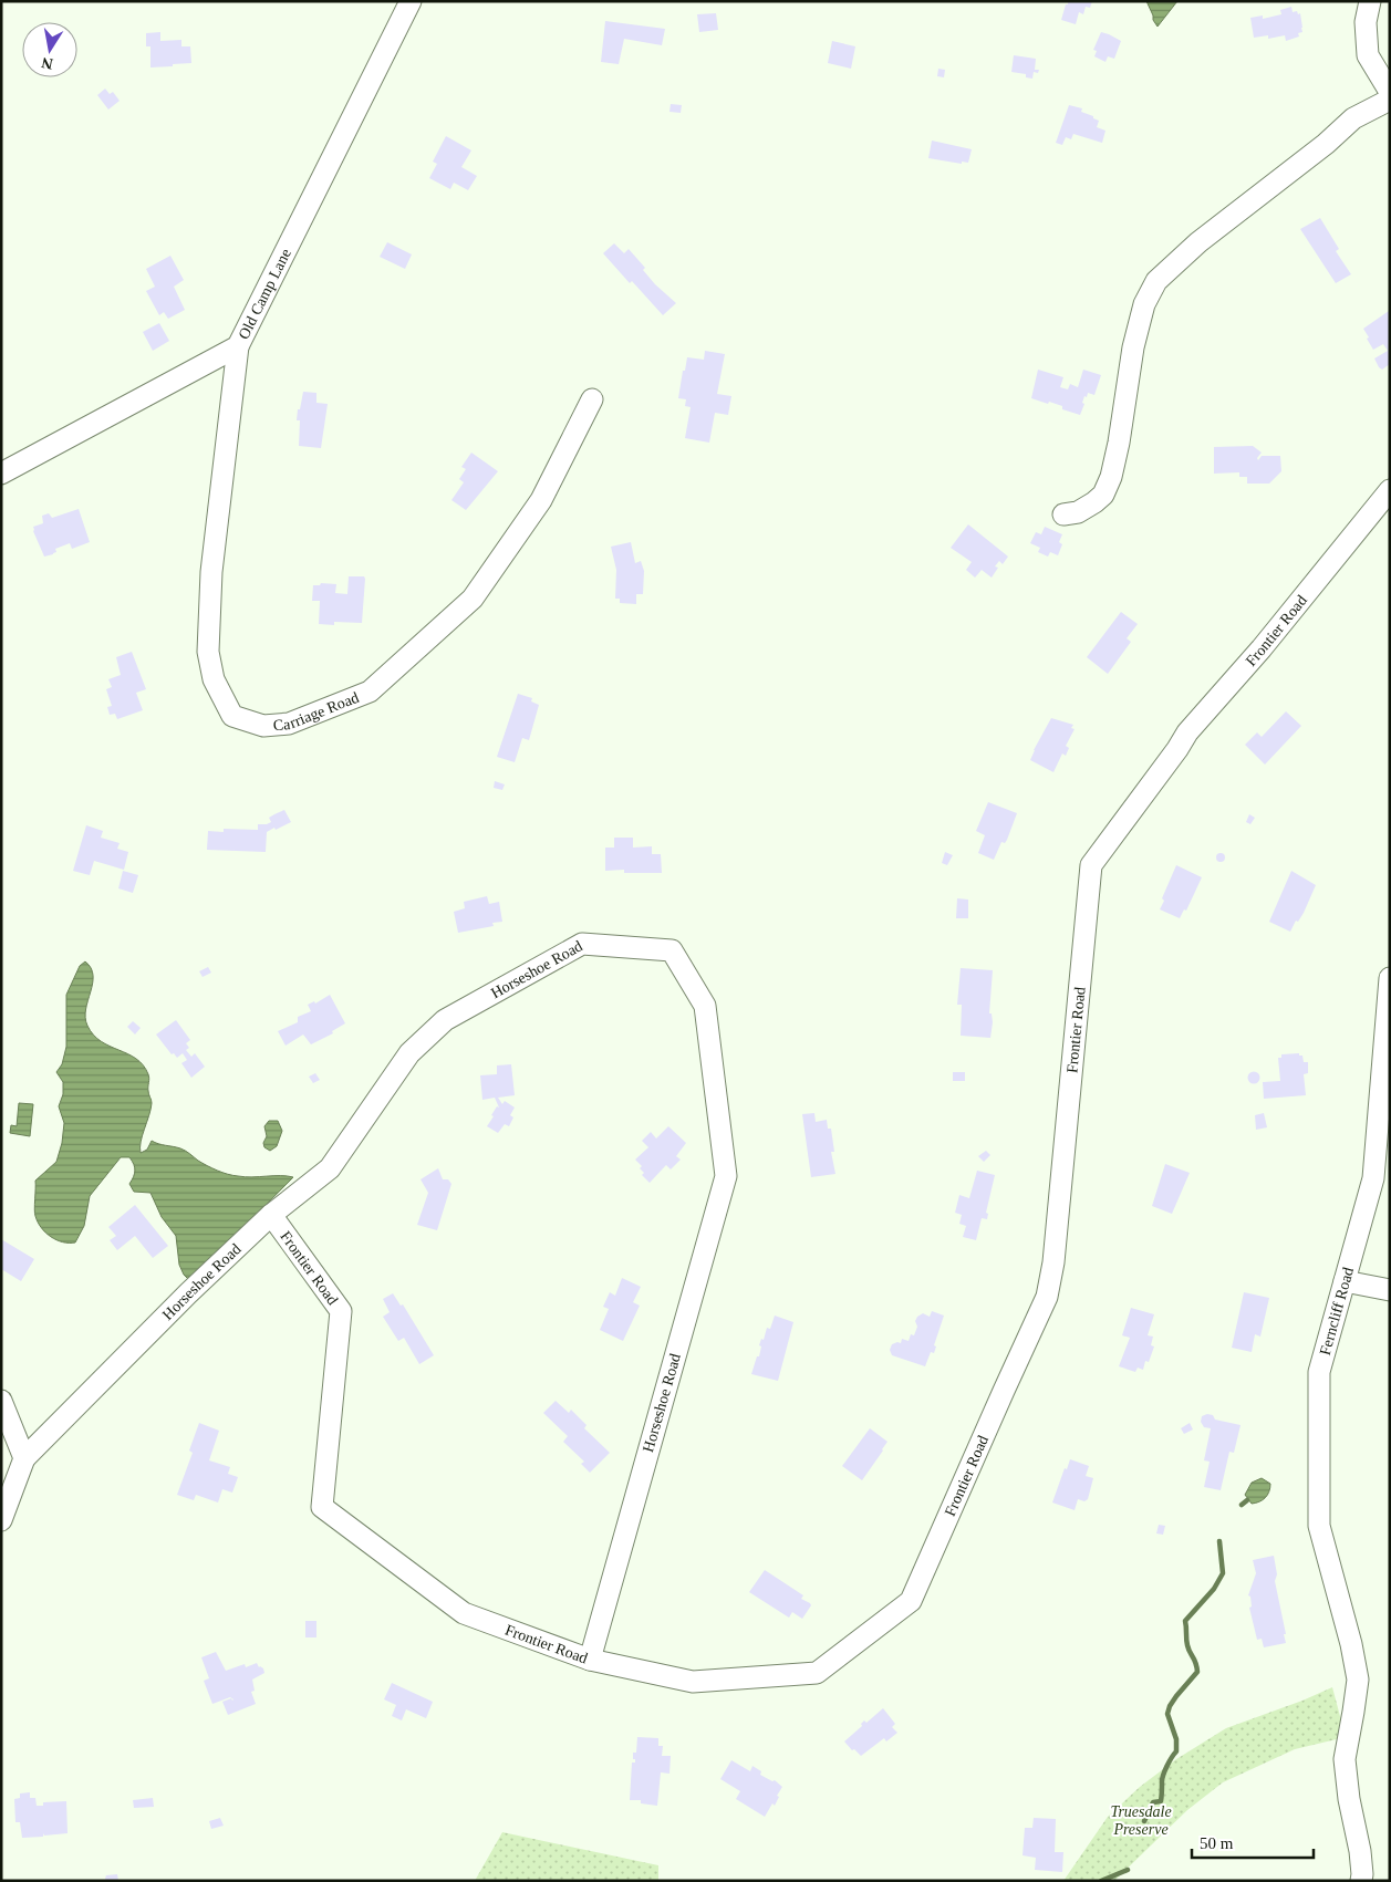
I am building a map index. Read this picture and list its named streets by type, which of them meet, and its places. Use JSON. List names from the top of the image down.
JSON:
{
  "streets": {
    "street": [
      "Old Camp Lane",
      "Frontier Road",
      "Carriage Road",
      "Horseshoe Road",
      "Ferncliff Road"
    ]
  },
  "crossings": [
    ["Old Camp Lane", "Carriage Road"],
    ["Frontier Road", "Horseshoe Road"]
  ],
  "parks": ["Truesdale Preserve"],
  "scale_bar": "50 m",
  "north": "bottom"
}
